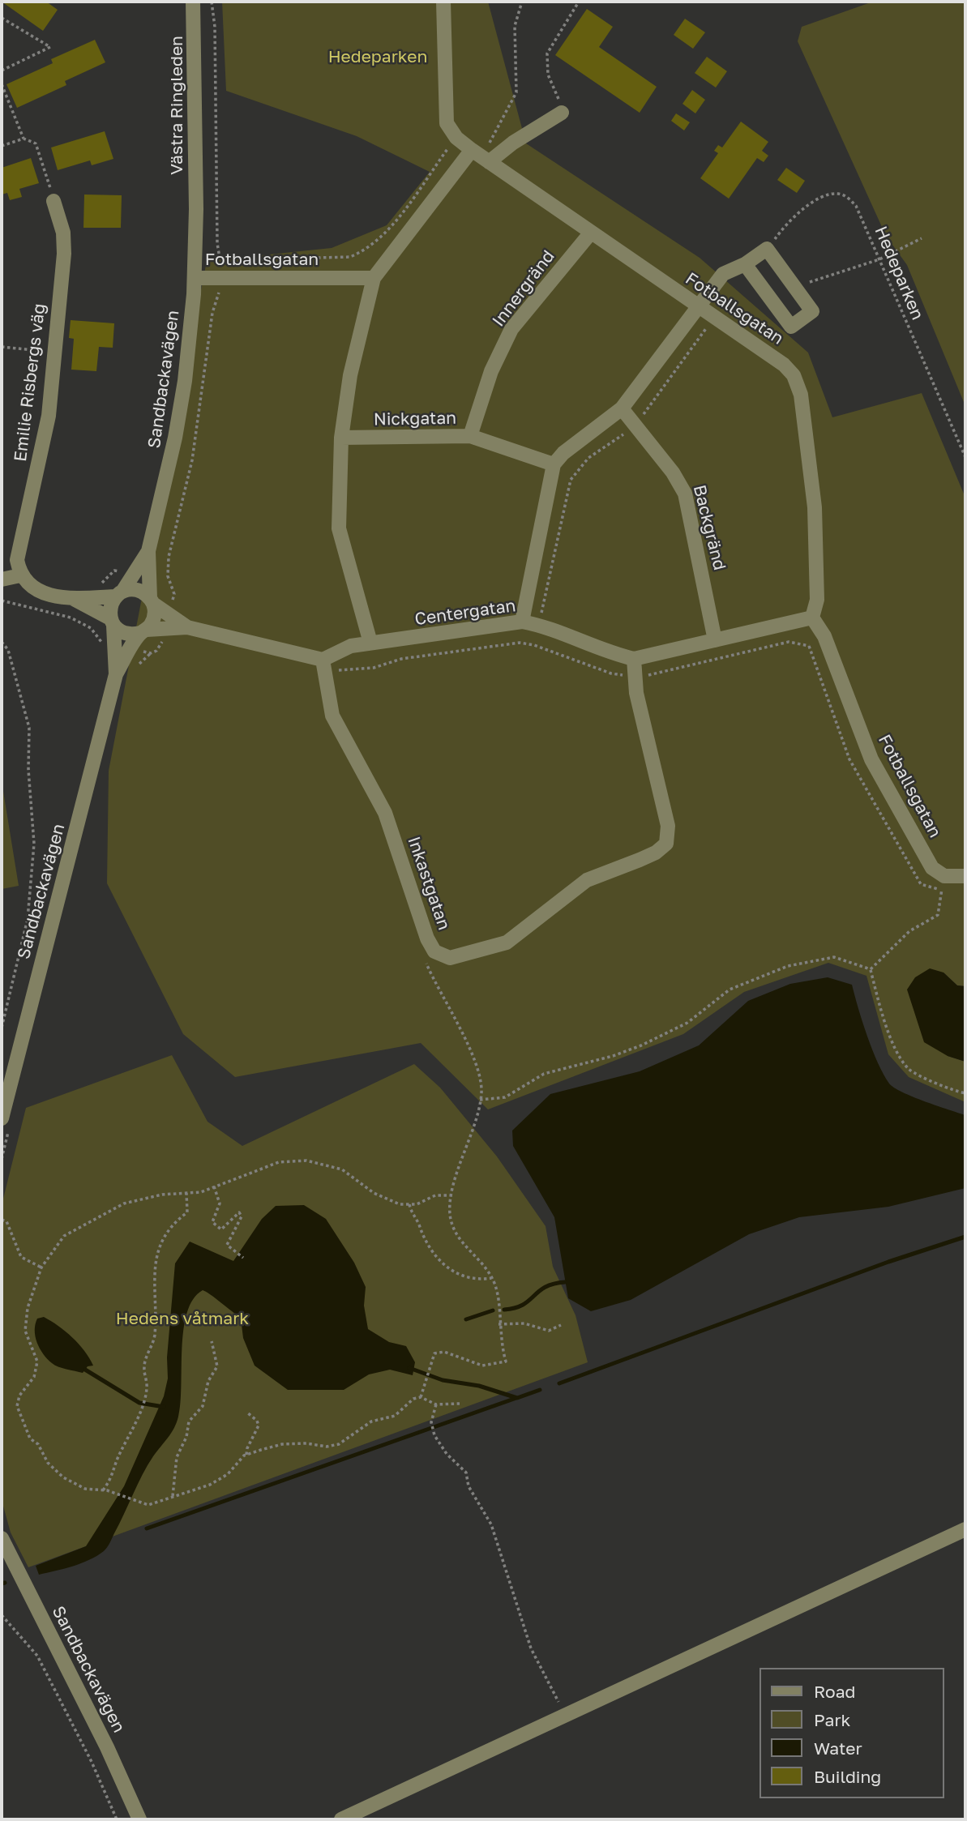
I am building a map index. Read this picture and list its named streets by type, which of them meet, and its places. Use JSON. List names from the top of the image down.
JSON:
{
  "streets": {
    "street": [
      "Västra Ringleden",
      "Fotballsgatan",
      "Innergränd",
      "Sandbackavägen",
      "Emilie Risbergs väg",
      "Nickgatan",
      "Backgränd",
      "Centergatan",
      "Inkastgatan"
    ],
    "path": ["Hedeparken"]
  },
  "crossings": [
    ["Västra Ringleden", "Sandbackavägen"],
    ["Fotballsgatan", "Innergränd"],
    ["Fotballsgatan", "Sandbackavägen"],
    ["Fotballsgatan", "Centergatan"],
    ["Innergränd", "Nickgatan"],
    ["Backgränd", "Centergatan"],
    ["Centergatan", "Inkastgatan"]
  ],
  "parks": ["Hedeparken", "Hedens våtmark"],
  "legend": [
    "Road",
    "Park",
    "Water",
    "Building"
  ]
}
